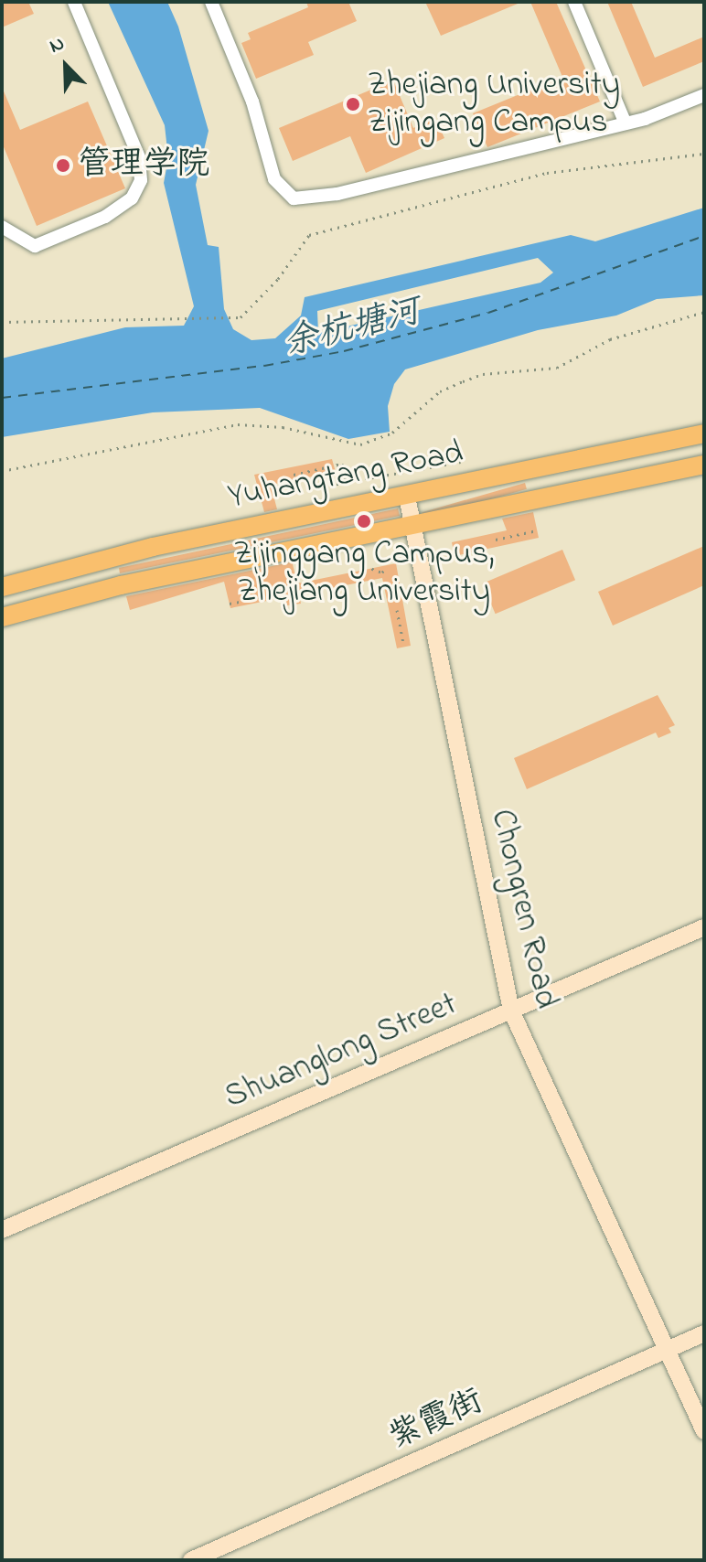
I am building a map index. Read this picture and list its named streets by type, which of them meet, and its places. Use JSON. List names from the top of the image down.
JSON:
{
  "streets": {
    "main road": ["Yuhangtang Road"],
    "street": ["Chongren Road", "Shuanglong Street", "紫霞街"]
  },
  "crossings": [
    ["Yuhangtang Road", "Chongren Road"],
    ["Chongren Road", "Shuanglong Street"],
    ["Chongren Road", "紫霞街"]
  ],
  "water": ["余杭塘河"],
  "places": ["Zhejiang University Zijingang Campus", "管理学院", "Zijinggang Campus, Zhejiang University"],
  "north": "top left"
}
